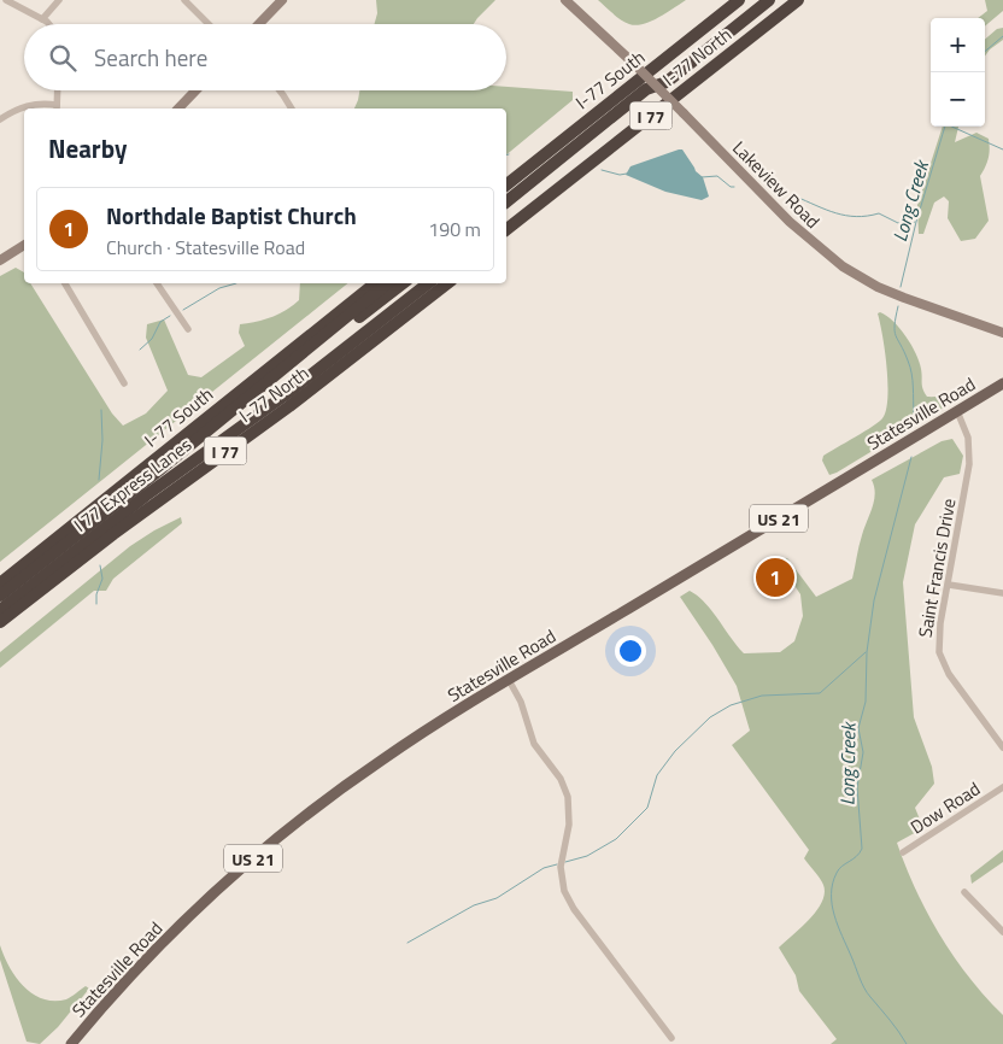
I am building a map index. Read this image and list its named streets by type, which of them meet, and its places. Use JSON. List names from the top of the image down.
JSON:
{
  "streets": {
    "highway": [
      "I-77 North",
      "I-77 South",
      "I 77",
      "I 77 Express Lanes"
    ],
    "main road": ["Lakeview Road", "Statesville Road", "US 21"],
    "street": ["Saint Francis Drive", "Dow Road"]
  },
  "crossings": [
    ["Statesville Road", "Saint Francis Drive"]
  ],
  "water": ["Long Creek"],
  "page": {
    "map_buttons": ["+", "−"],
    "search": "Search here",
    "heading": "Nearby",
    "list": [
      {
        "mark": "1",
        "name": "Northdale Baptist Church",
        "note": "Church · Statesville Road",
        "value": "190 m"
      }
    ],
    "pins": "1"
  }
}
